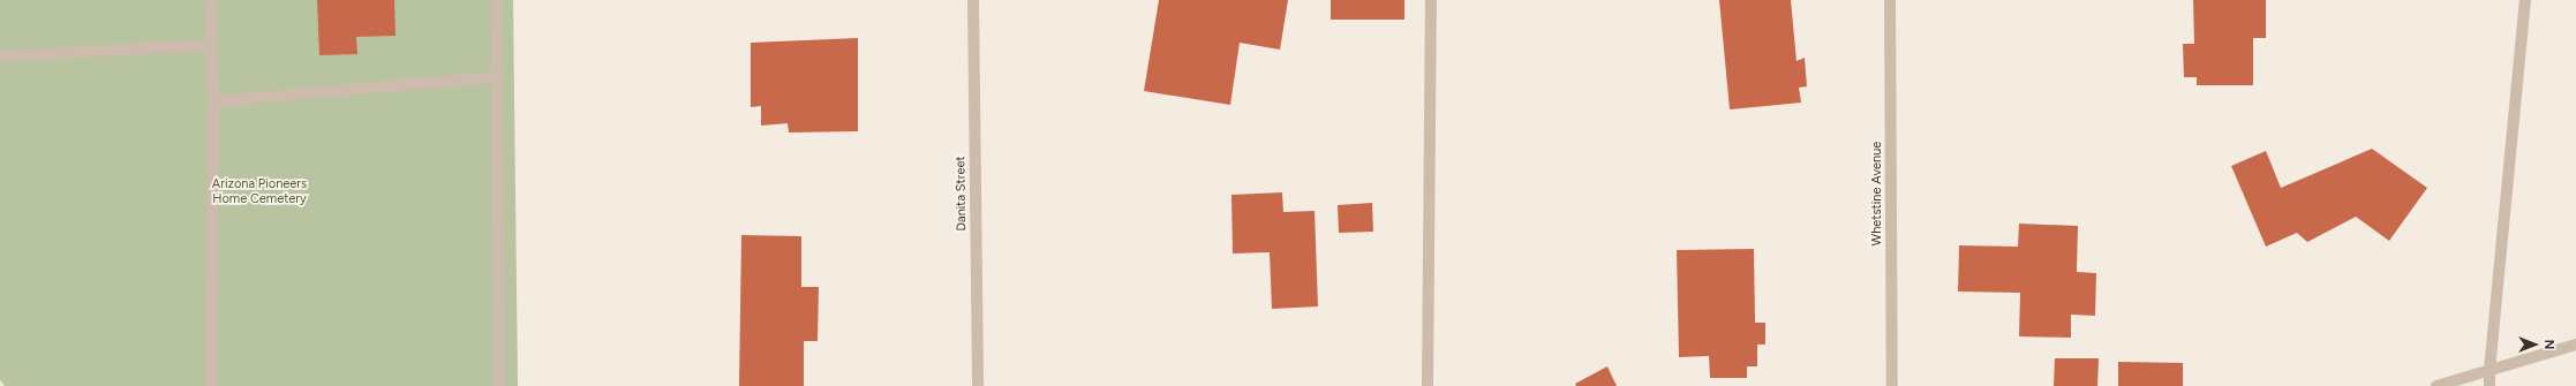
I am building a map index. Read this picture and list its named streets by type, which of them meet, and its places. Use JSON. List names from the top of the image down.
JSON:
{
  "streets": {
    "street": ["Danita Street", "Whetstine Avenue"]
  },
  "parks": ["Arizona Pioneers Home Cemetery"],
  "north": "right"
}
